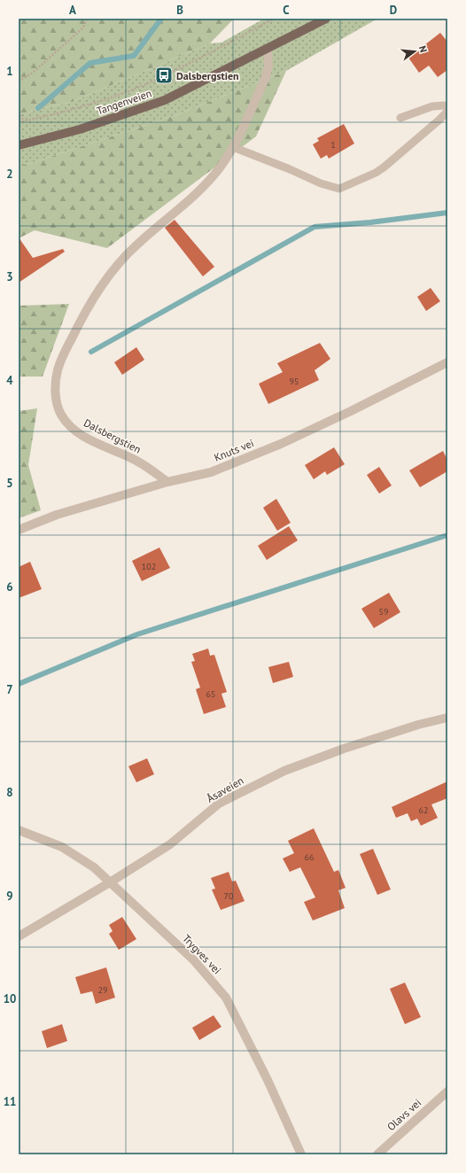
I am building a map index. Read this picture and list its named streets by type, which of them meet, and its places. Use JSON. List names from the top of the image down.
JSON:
{
  "streets": {
    "main road": ["Tangenveien"],
    "street": [
      "Dalsbergstien",
      "Knuts vei",
      "Åsaveien",
      "Trygves vei",
      "Olavs vei"
    ]
  },
  "crossings": [
    ["Tangenveien", "Dalsbergstien"],
    ["Dalsbergstien", "Knuts vei"],
    ["Åsaveien", "Trygves vei"]
  ],
  "places": {
    "bus stop": ["Dalsbergstien"]
  },
  "house_numbers": [
    "1",
    "95",
    "102",
    "59",
    "65",
    "62",
    "66",
    "70",
    "29"
  ],
  "north": "right",
  "grid": {
    "columns": [
      "A",
      "B",
      "C",
      "D"
    ],
    "rows": [
      "1",
      "2",
      "3",
      "4",
      "5",
      "6",
      "7",
      "8",
      "9",
      "10",
      "11"
    ]
  }
}
